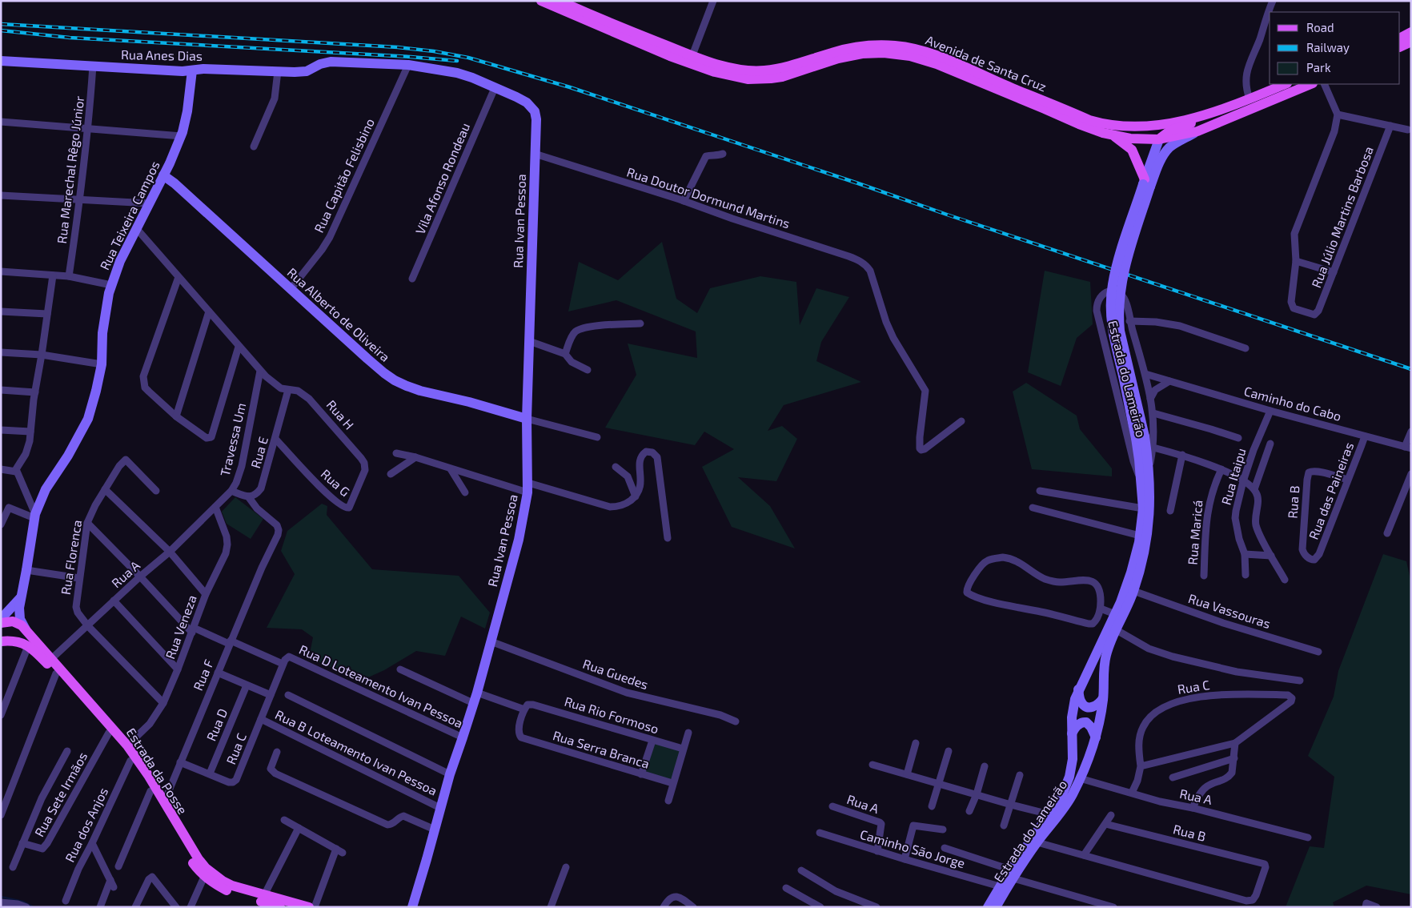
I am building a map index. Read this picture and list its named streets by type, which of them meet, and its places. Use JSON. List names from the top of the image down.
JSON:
{
  "streets": {
    "main road": ["Avenida de Santa Cruz", "Estrada da Posse"],
    "street": [
      "Rua Anes Dias",
      "Rua Marechal Rêgo Júnior",
      "Rua Capitão Felisbino",
      "Vila Afonso Rondeau",
      "Rua Doutor Dormund Martins",
      "Rua Teixeira Campos",
      "Rua Júlio Martins Barbosa",
      "Rua Ivan Pessoa",
      "Rua Alberto de Oliveira",
      "Estrada do Lameirão",
      "Caminho do Cabo",
      "Rua H",
      "Travessa Um",
      "Rua E",
      "Rua Itaipu",
      "Rua G",
      "Rua das Paineiras",
      "Rua B",
      "Rua Maricá",
      "Rua Florenca",
      "Rua A",
      "Rua Vassouras",
      "Rua Veneza",
      "Rua Guedes",
      "Rua F",
      "Rua D Loteamento Ivan Pessoa",
      "Rua C",
      "Rua Rio Formoso",
      "Rua D",
      "Rua Serra Branca",
      "Rua B Loteamento Ivan Pessoa",
      "Rua Sete Irmãos",
      "Rua dos Anjos",
      "Caminho São Jorge"
    ]
  },
  "crossings": [
    ["Rua Anes Dias", "Rua Marechal Rêgo Júnior"],
    ["Rua Anes Dias", "Rua Capitão Felisbino"],
    ["Rua Anes Dias", "Vila Afonso Rondeau"],
    ["Rua Anes Dias", "Rua Teixeira Campos"],
    ["Rua Anes Dias", "Rua Ivan Pessoa"],
    ["Avenida de Santa Cruz", "Estrada do Lameirão"],
    ["Rua Capitão Felisbino", "Rua Alberto de Oliveira"],
    ["Rua Doutor Dormund Martins", "Rua Ivan Pessoa"],
    ["Rua Teixeira Campos", "Rua Alberto de Oliveira"],
    ["Rua Teixeira Campos", "Rua H"],
    ["Rua Teixeira Campos", "Estrada da Posse"],
    ["Rua Ivan Pessoa", "Rua Alberto de Oliveira"],
    ["Rua Ivan Pessoa", "Rua Guedes"],
    ["Rua Ivan Pessoa", "Rua D Loteamento Ivan Pessoa"],
    ["Rua Ivan Pessoa", "Rua B Loteamento Ivan Pessoa"],
    ["Estrada do Lameirão", "Caminho do Cabo"],
    ["Estrada do Lameirão", "Rua A"],
    ["Estrada do Lameirão", "Rua Vassouras"],
    ["Estrada do Lameirão", "Caminho São Jorge"],
    ["Caminho do Cabo", "Rua Itaipu"],
    ["Caminho do Cabo", "Rua das Paineiras"],
    ["Rua H", "Travessa Um"],
    ["Rua H", "Rua E"],
    ["Rua H", "Rua G"],
    ["Travessa Um", "Rua A"],
    ["Travessa Um", "Rua Veneza"],
    ["Rua E", "Rua G"],
    ["Rua E", "Rua F"],
    ["Rua das Paineiras", "Rua B"],
    ["Rua Florenca", "Rua A"],
    ["Rua Florenca", "Rua Veneza"],
    ["Rua A", "Rua Veneza"],
    ["Rua A", "Estrada da Posse"],
    ["Rua A", "Caminho São Jorge"],
    ["Rua Veneza", "Estrada da Posse"],
    ["Rua F", "Estrada da Posse"],
    ["Rua C", "Rua D"],
    ["Rua C", "Rua B Loteamento Ivan Pessoa"],
    ["Rua Rio Formoso", "Rua Serra Branca"],
    ["Estrada da Posse", "Rua Sete Irmãos"],
    ["Estrada da Posse", "Rua dos Anjos"]
  ],
  "legend": ["Road", "Railway", "Park"]
}
